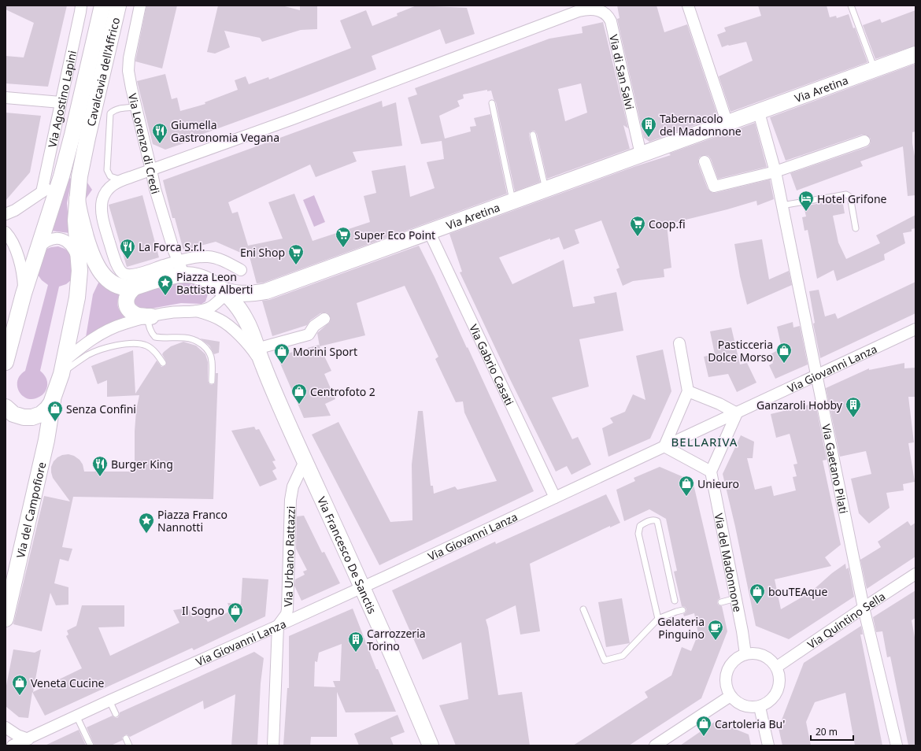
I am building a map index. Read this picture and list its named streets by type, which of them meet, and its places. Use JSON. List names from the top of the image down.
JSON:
{
  "streets": {
    "street": [
      "Cavalcavia dell'Affrico",
      "Via di San Salvi",
      "Via Aretina",
      "Via Agostino Lapini",
      "Via Lorenzo di Credi",
      "Via Gabrio Casati",
      "Via Giovanni Lanza",
      "Via Gaetano Pilati",
      "Via del Campofiore",
      "Via Francesco De Sanctis",
      "Via Urbano Rattazzi",
      "Via del Madonnone",
      "Via Quintino Sella"
    ]
  },
  "crossings": [
    ["Via di San Salvi", "Via Aretina"],
    ["Via di San Salvi", "Via Lorenzo di Credi"],
    ["Via Aretina", "Via Gabrio Casati"],
    ["Via Aretina", "Via Gaetano Pilati"],
    ["Via Gabrio Casati", "Via Giovanni Lanza"],
    ["Via Giovanni Lanza", "Via Gaetano Pilati"],
    ["Via Giovanni Lanza", "Via Francesco De Sanctis"],
    ["Via Giovanni Lanza", "Via Urbano Rattazzi"],
    ["Via Gaetano Pilati", "Via Quintino Sella"],
    ["Via Francesco De Sanctis", "Via Urbano Rattazzi"],
    ["Via del Madonnone", "Via Quintino Sella"]
  ],
  "districts": ["BELLARIVA"],
  "places": {
    "building": ["Tabernacolo del Madonnone", "Ganzaroli Hobby", "Carrozzeria Torino"],
    "restaurant": ["Giumella Gastronomia Vegana", "La Forca S.r.l.", "Burger King"],
    "hotel": ["Hotel Grifone"],
    "supermarket": ["Coop.fi", "Super Eco Point", "Eni Shop"],
    "place": ["Piazza Leon Battista Alberti", "Piazza Franco Nannotti"],
    "shop": [
      "Pasticceria Dolce Morso",
      "Morini Sport",
      "Centrofoto 2",
      "Senza Confini",
      "Unieuro",
      "bouTEAque",
      "Il Sogno",
      "Veneta Cucine",
      "Cartoleria Bu'"
    ],
    "cafe": ["Gelateria Pinguino"]
  },
  "scale_bar": "20 m"
}
